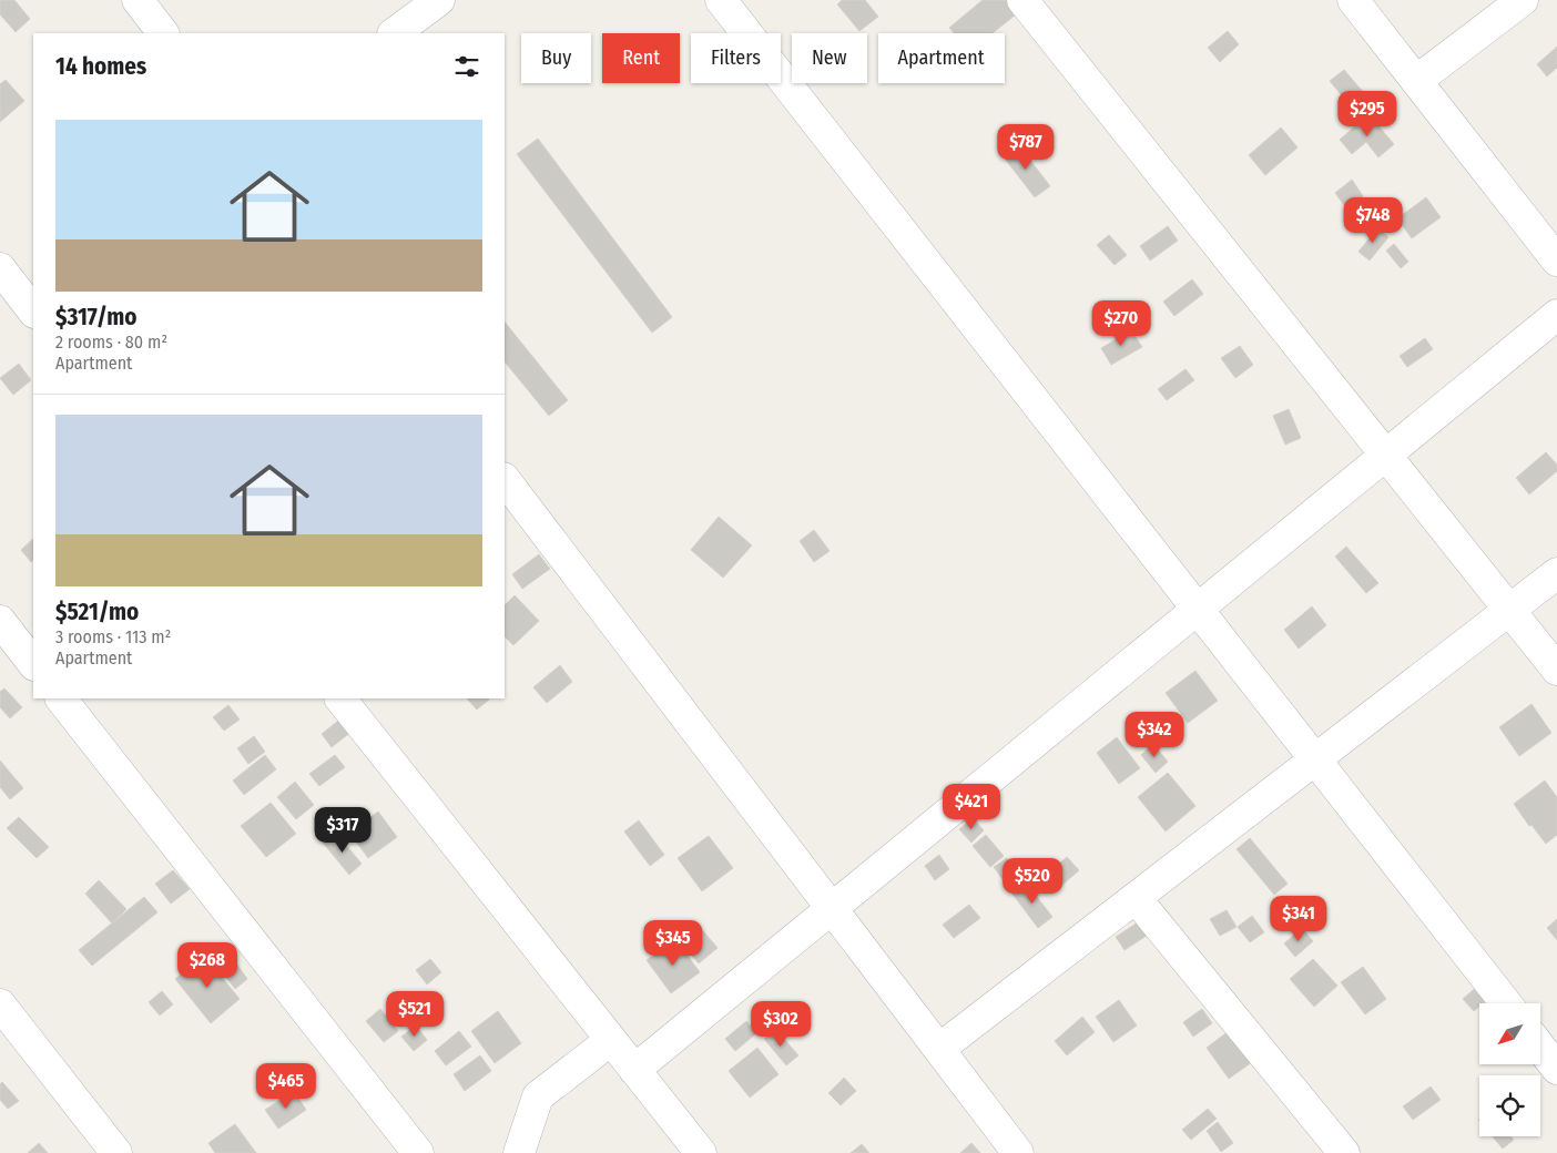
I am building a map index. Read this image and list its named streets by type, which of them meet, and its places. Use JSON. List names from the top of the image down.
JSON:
{
  "north": "bottom left",
  "page": {
    "chip": [
      "Buy",
      "Rent",
      "Filters",
      "New",
      "Apartment"
    ],
    "heading": "14 homes",
    "price": [
      "$295",
      "$787",
      "$748",
      "$270",
      "$342",
      "$421",
      "$317",
      "$520",
      "$341",
      "$345",
      "$268",
      "$521",
      "$302",
      "$465"
    ],
    "list": [
      {
        "name": "$317/mo",
        "note": "2 rooms · 80 m² · Apartment"
      },
      {
        "name": "$521/mo",
        "note": "3 rooms · 113 m² · Apartment"
      }
    ]
  }
}
